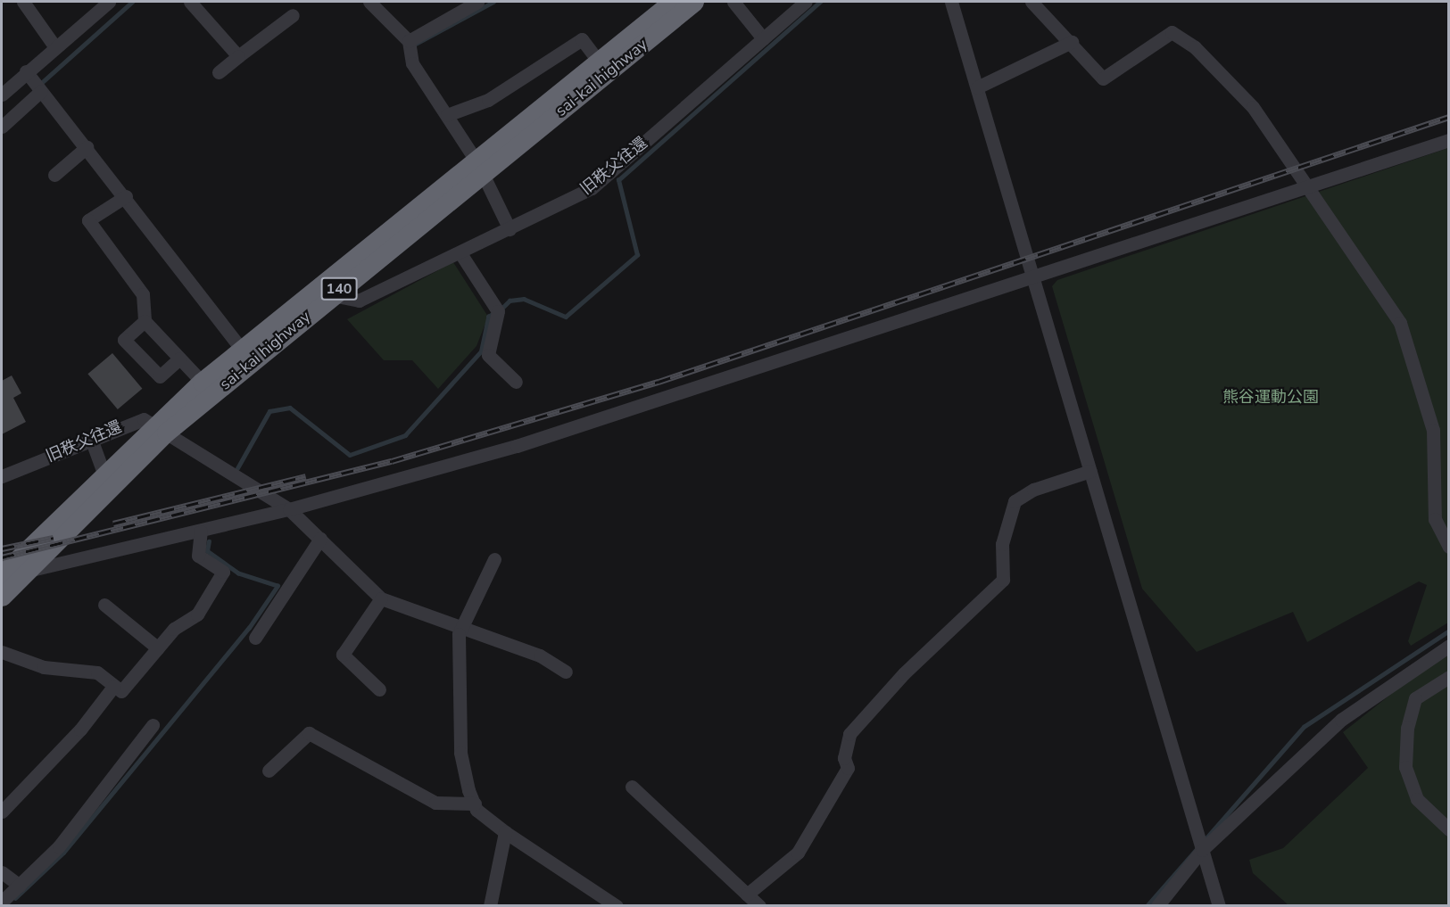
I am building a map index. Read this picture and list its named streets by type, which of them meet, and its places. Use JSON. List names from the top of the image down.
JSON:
{
  "streets": {
    "highway": ["sai-kai highway", "140"],
    "street": ["旧秩父往還"]
  },
  "crossings": [
    ["sai-kai highway", "旧秩父往還"]
  ],
  "parks": ["熊谷運動公園"]
}
